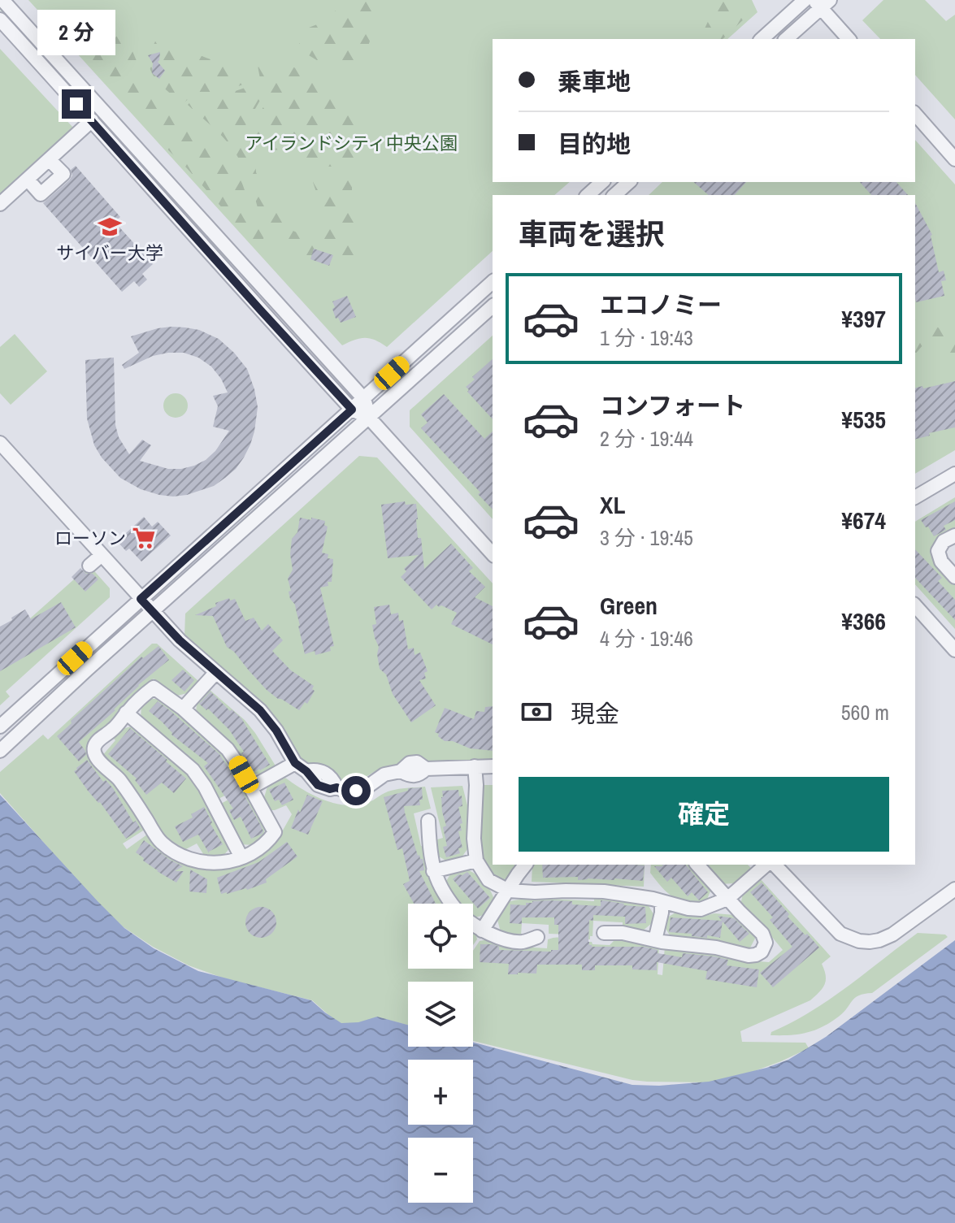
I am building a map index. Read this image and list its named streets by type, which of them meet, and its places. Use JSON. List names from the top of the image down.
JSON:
{
  "parks": ["アイランドシティ中央公園"],
  "places": {
    "school or university": ["サイバー大学"],
    "supermarket": ["ローソン"]
  },
  "page": {
    "bubble": "2 分",
    "banner": ["乗車地", "目的地"],
    "heading": "車両を選択",
    "list": [
      {
        "name": "エコノミー",
        "note": "1 分 · 19:43",
        "value": "¥397"
      },
      {
        "name": "コンフォート",
        "note": "2 分 · 19:44",
        "value": "¥535"
      },
      {
        "name": "XL",
        "note": "3 分 · 19:45",
        "value": "¥674"
      },
      {
        "name": "Green",
        "note": "4 分 · 19:46",
        "value": "¥366"
      }
    ],
    "pay": ["現金", "560 m"],
    "buttons": "確定",
    "map_buttons": ["+", "−"]
  }
}
